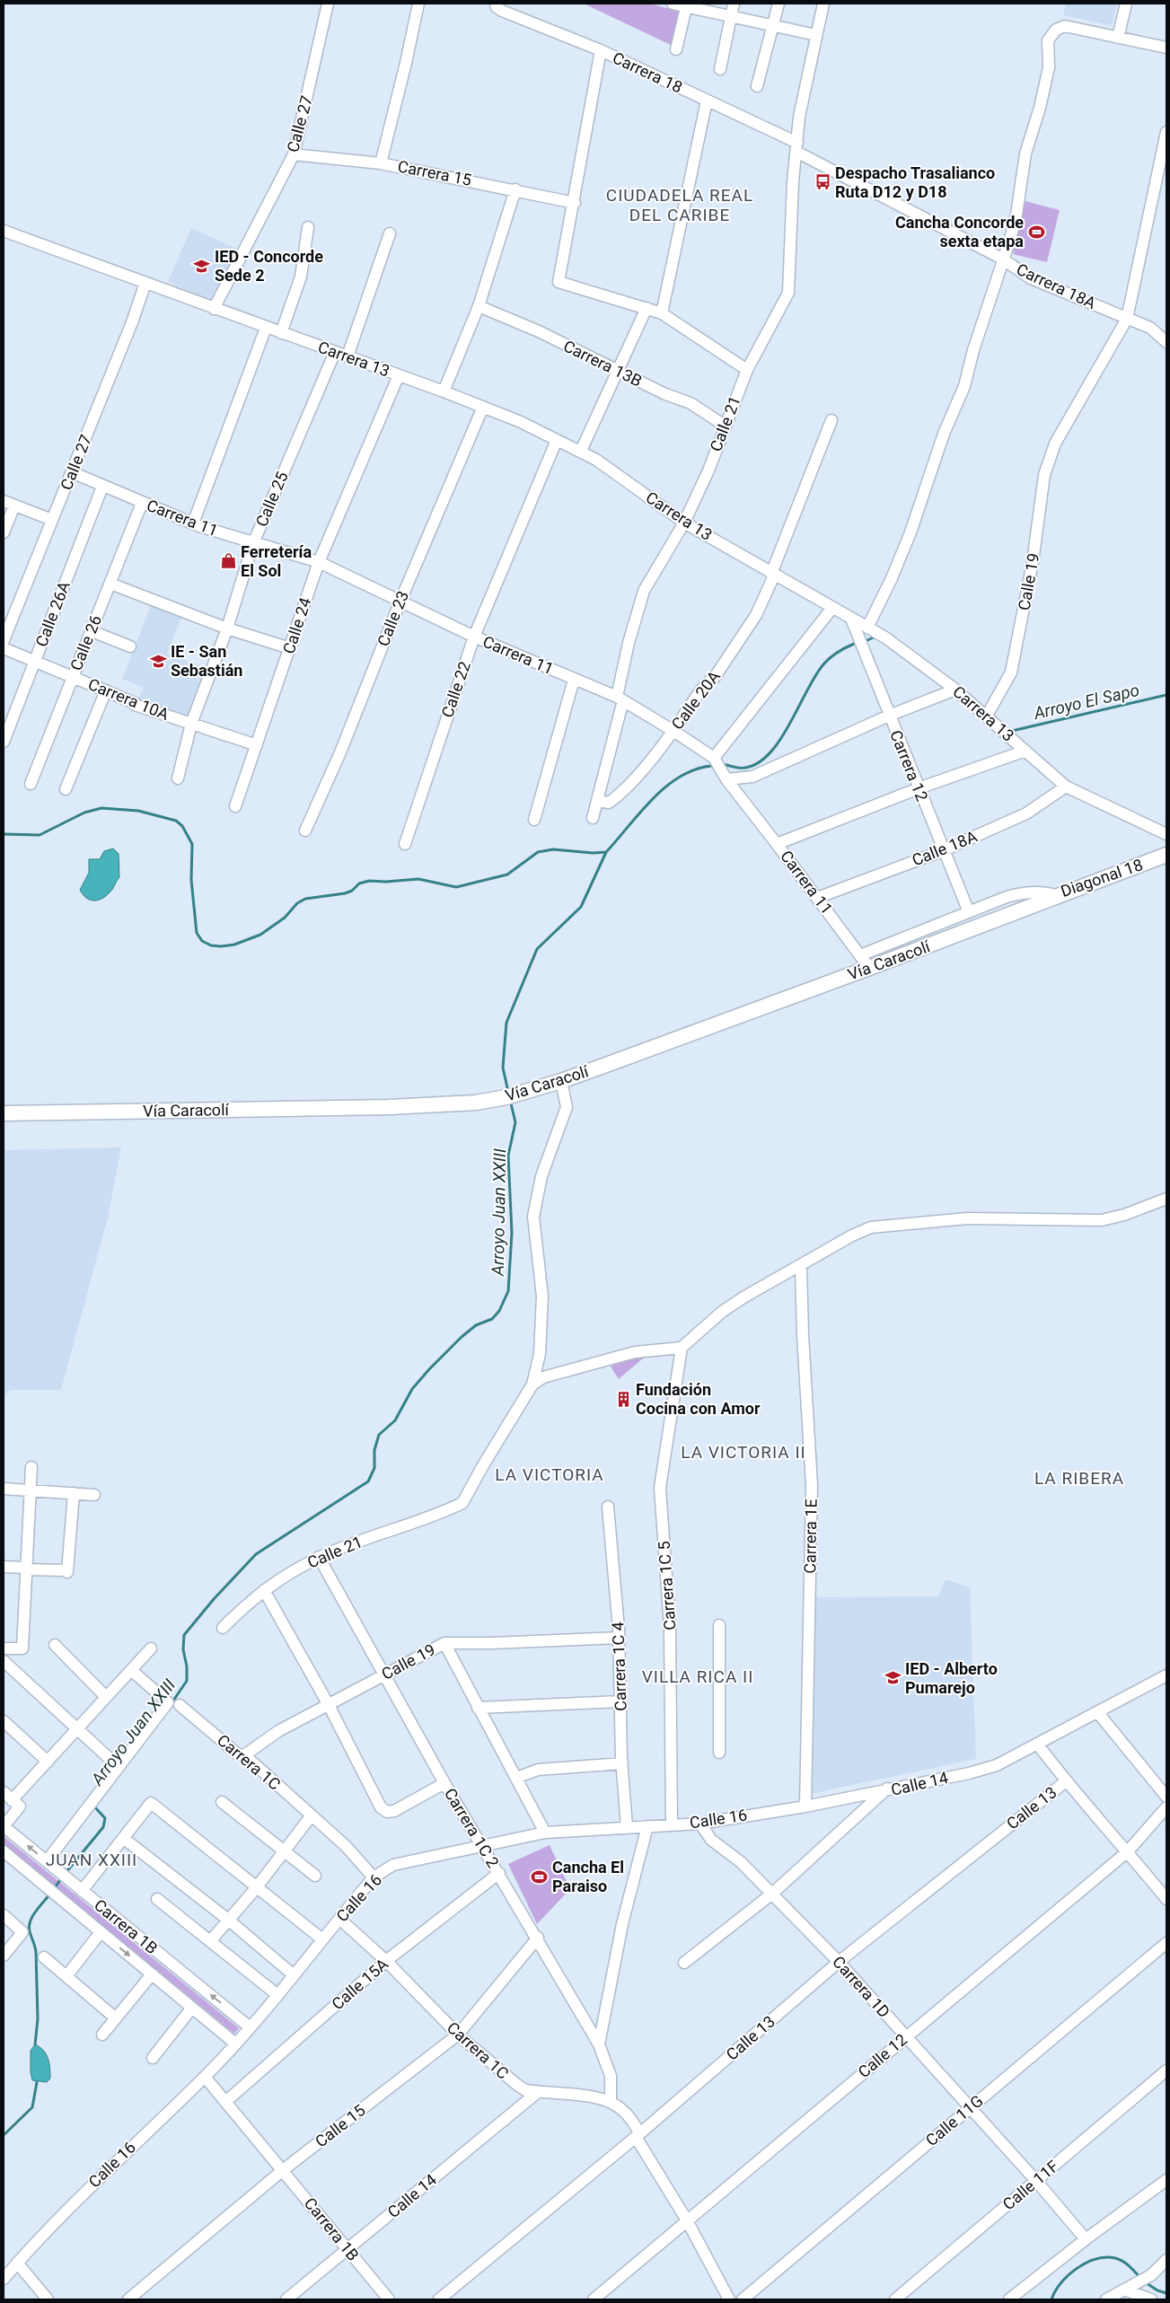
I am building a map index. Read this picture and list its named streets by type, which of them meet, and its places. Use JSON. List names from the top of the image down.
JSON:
{
  "streets": {
    "main road": ["Diagonal 18", "Vía Caracolí"],
    "street": [
      "Carrera 18",
      "Calle 27",
      "Carrera 15",
      "Carrera 18A",
      "Carrera 13",
      "Carrera 13B",
      "Calle 21",
      "Calle 25",
      "Carrera 11",
      "Calle 19",
      "Calle 26A",
      "Calle 23",
      "Calle 24",
      "Calle 26",
      "Calle 22",
      "Carrera 10A",
      "Calle 20A",
      "Carrera 12",
      "Calle 18A",
      "Carrera 1E",
      "Carrera 1C 5",
      "Carrera 1C 4",
      "Carrera 1C",
      "Calle 14",
      "Calle 13",
      "Calle 16",
      "Carrera 1C 2",
      "Carrera 1B",
      "Calle 15A",
      "Carrera 1D",
      "Calle 12",
      "Calle 11G",
      "Calle 15",
      "Calle 11F"
    ]
  },
  "crossings": [
    ["Carrera 18", "Carrera 18A"],
    ["Carrera 18", "Calle 21"],
    ["Calle 27", "Carrera 15"],
    ["Calle 27", "Carrera 13"],
    ["Calle 27", "Carrera 11"],
    ["Carrera 18A", "Calle 21"],
    ["Carrera 18A", "Calle 19"],
    ["Carrera 13", "Calle 21"],
    ["Carrera 13", "Calle 25"],
    ["Carrera 13", "Calle 19"],
    ["Carrera 13", "Calle 23"],
    ["Carrera 13", "Calle 24"],
    ["Carrera 13", "Calle 22"],
    ["Carrera 13", "Calle 20A"],
    ["Carrera 13", "Carrera 12"],
    ["Carrera 13", "Calle 18A"],
    ["Carrera 13B", "Calle 21"],
    ["Calle 21", "Carrera 11"],
    ["Calle 21", "Calle 20A"],
    ["Calle 21", "Carrera 1C 2"],
    ["Calle 25", "Carrera 11"],
    ["Calle 25", "Carrera 10A"],
    ["Carrera 11", "Calle 26A"],
    ["Carrera 11", "Calle 23"],
    ["Carrera 11", "Calle 24"],
    ["Carrera 11", "Calle 26"],
    ["Carrera 11", "Calle 22"],
    ["Carrera 11", "Calle 20A"],
    ["Carrera 11", "Calle 18A"],
    ["Carrera 11", "Diagonal 18"],
    ["Carrera 11", "Vía Caracolí"],
    ["Calle 19", "Carrera 1C 4"],
    ["Calle 19", "Carrera 1C"],
    ["Calle 19", "Carrera 1C 2"],
    ["Calle 26A", "Carrera 10A"],
    ["Calle 24", "Carrera 10A"],
    ["Calle 26", "Carrera 10A"],
    ["Carrera 12", "Calle 18A"],
    ["Carrera 12", "Diagonal 18"],
    ["Diagonal 18", "Vía Caracolí"],
    ["Carrera 1E", "Calle 16"],
    ["Carrera 1C 5", "Calle 16"],
    ["Carrera 1C 4", "Calle 16"],
    ["Carrera 1C", "Calle 14"],
    ["Carrera 1C", "Calle 13"],
    ["Carrera 1C", "Calle 16"],
    ["Carrera 1C", "Carrera 1C 2"],
    ["Carrera 1C", "Calle 15A"],
    ["Carrera 1C", "Calle 12"],
    ["Carrera 1C", "Calle 15"],
    ["Calle 14", "Calle 16"],
    ["Calle 14", "Carrera 1B"],
    ["Calle 14", "Carrera 1D"],
    ["Calle 13", "Carrera 1D"],
    ["Calle 16", "Carrera 1C 2"],
    ["Calle 16", "Carrera 1B"],
    ["Calle 16", "Carrera 1D"],
    ["Carrera 1C 2", "Calle 15A"],
    ["Carrera 1C 2", "Calle 15"],
    ["Carrera 1B", "Calle 15A"],
    ["Carrera 1B", "Calle 15"],
    ["Carrera 1D", "Calle 12"],
    ["Carrera 1D", "Calle 11G"],
    ["Carrera 1D", "Calle 11F"]
  ],
  "districts": [
    "CIUDADELA REAL DEL CARIBE",
    "LA VICTORIA II",
    "LA VICTORIA",
    "LA RIBERA",
    "VILLA RICA II",
    "JUAN XXIII"
  ],
  "water": ["Arroyo El Sapo", "Arroyo Juan XXIII"],
  "places": {
    "bus stop": ["Despacho Trasalianco Ruta D12 y D18"],
    "sports": ["Cancha Concorde sexta etapa", "Cancha El Paraiso"],
    "school or university": ["IED - Concorde Sede 2", "IE - San Sebastián", "IED - Alberto Pumarejo"],
    "shop": ["Ferretería El Sol"],
    "building": ["Fundación Cocina con Amor"]
  }
}
